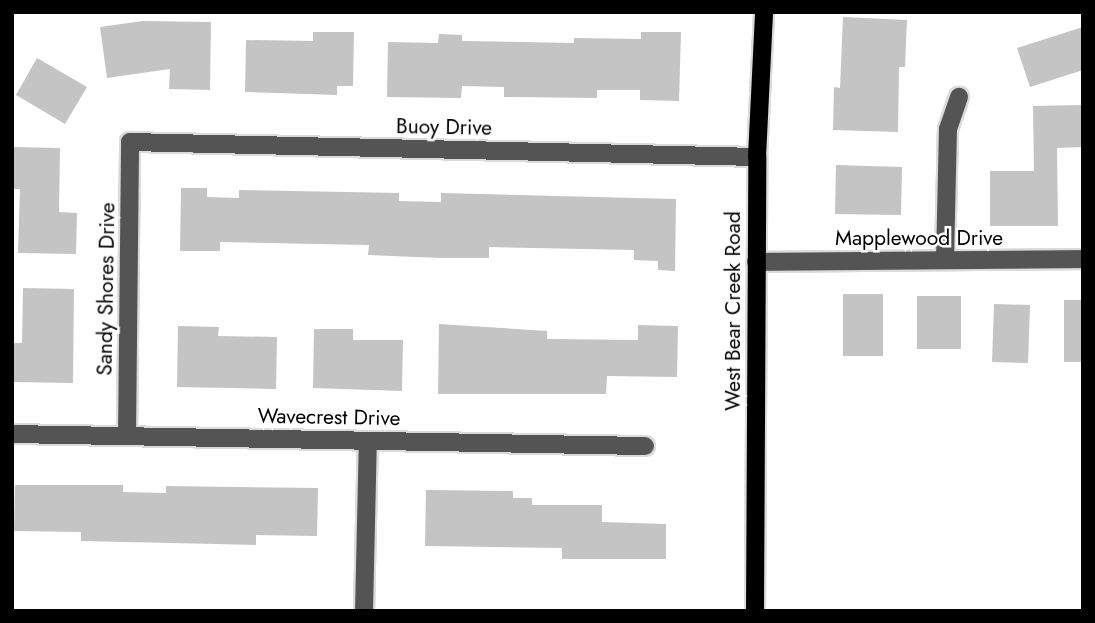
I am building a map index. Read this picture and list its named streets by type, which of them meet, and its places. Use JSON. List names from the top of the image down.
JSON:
{
  "streets": {
    "main road": ["West Bear Creek Road"],
    "street": [
      "Buoy Drive",
      "Mapplewood Drive",
      "Sandy Shores Drive",
      "Wavecrest Drive"
    ]
  },
  "crossings": [
    ["Buoy Drive", "Sandy Shores Drive"],
    ["Buoy Drive", "West Bear Creek Road"],
    ["Mapplewood Drive", "West Bear Creek Road"],
    ["Sandy Shores Drive", "Wavecrest Drive"]
  ]
}
